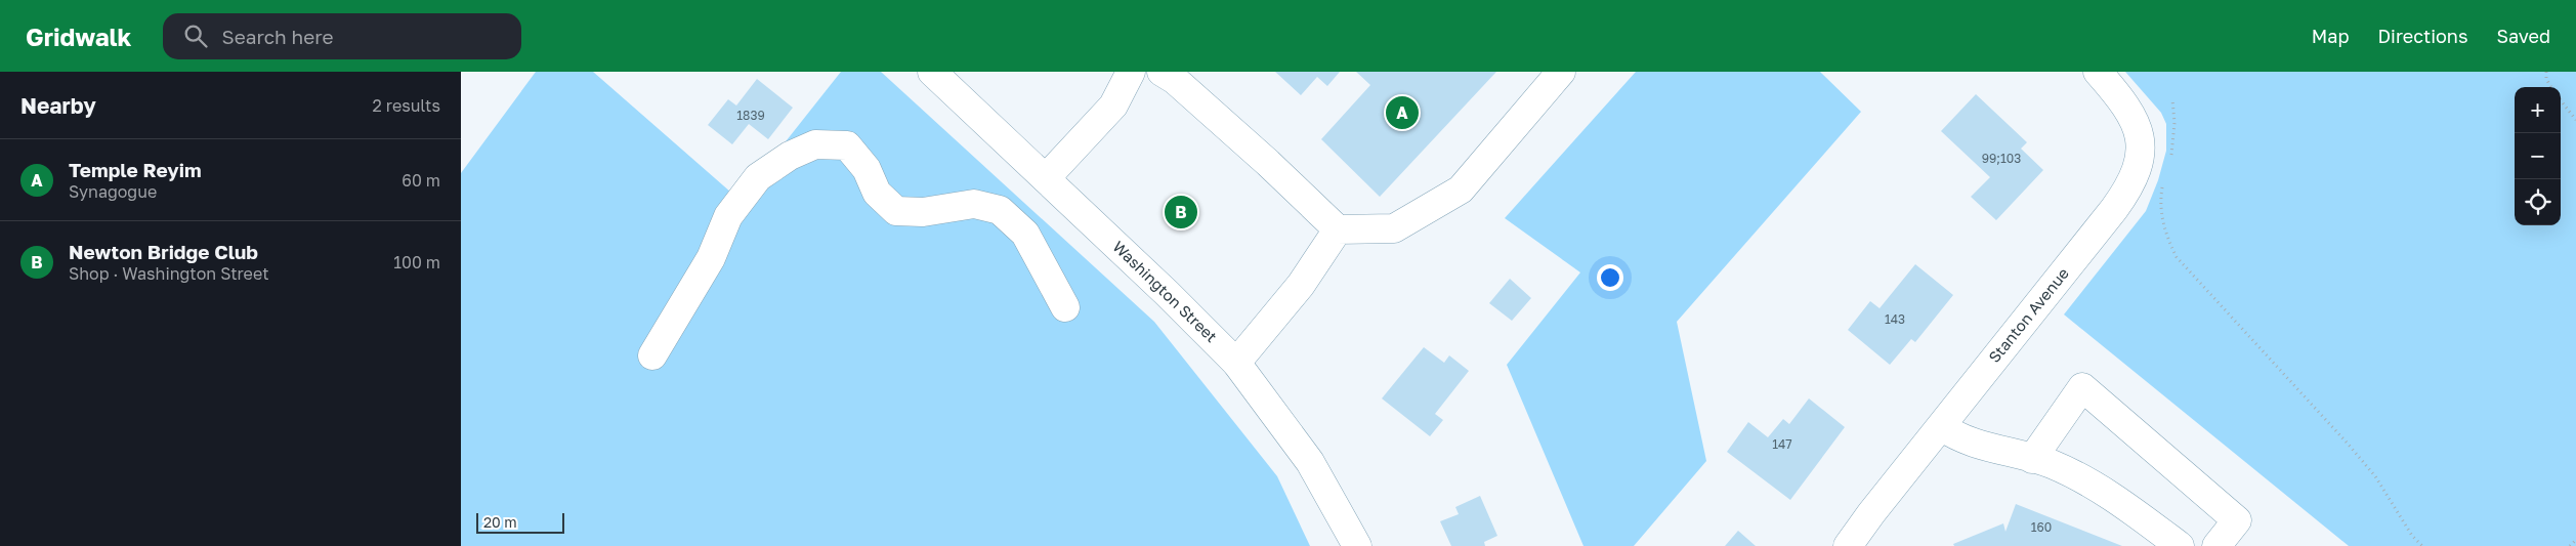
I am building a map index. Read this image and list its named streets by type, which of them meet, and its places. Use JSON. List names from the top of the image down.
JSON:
{
  "streets": {
    "main road": ["Washington Street", "Stanton Avenue"]
  },
  "house_numbers": [
    "1839",
    "99;103",
    "143",
    "147",
    "160"
  ],
  "scale_bar": "20 m",
  "page": {
    "header": "Gridwalk",
    "search": "Search here",
    "nav": ["Map", "Directions", "Saved"],
    "heading": ["Nearby", "2 results"],
    "map_buttons": ["+", "−"],
    "pins": ["A", "B"],
    "list": [
      {
        "mark": "A",
        "name": "Temple Reyim",
        "note": "Synagogue",
        "value": "60 m"
      },
      {
        "mark": "B",
        "name": "Newton Bridge Club",
        "note": "Shop · Washington Street",
        "value": "100 m"
      }
    ],
    "scale": "20 m"
  }
}
